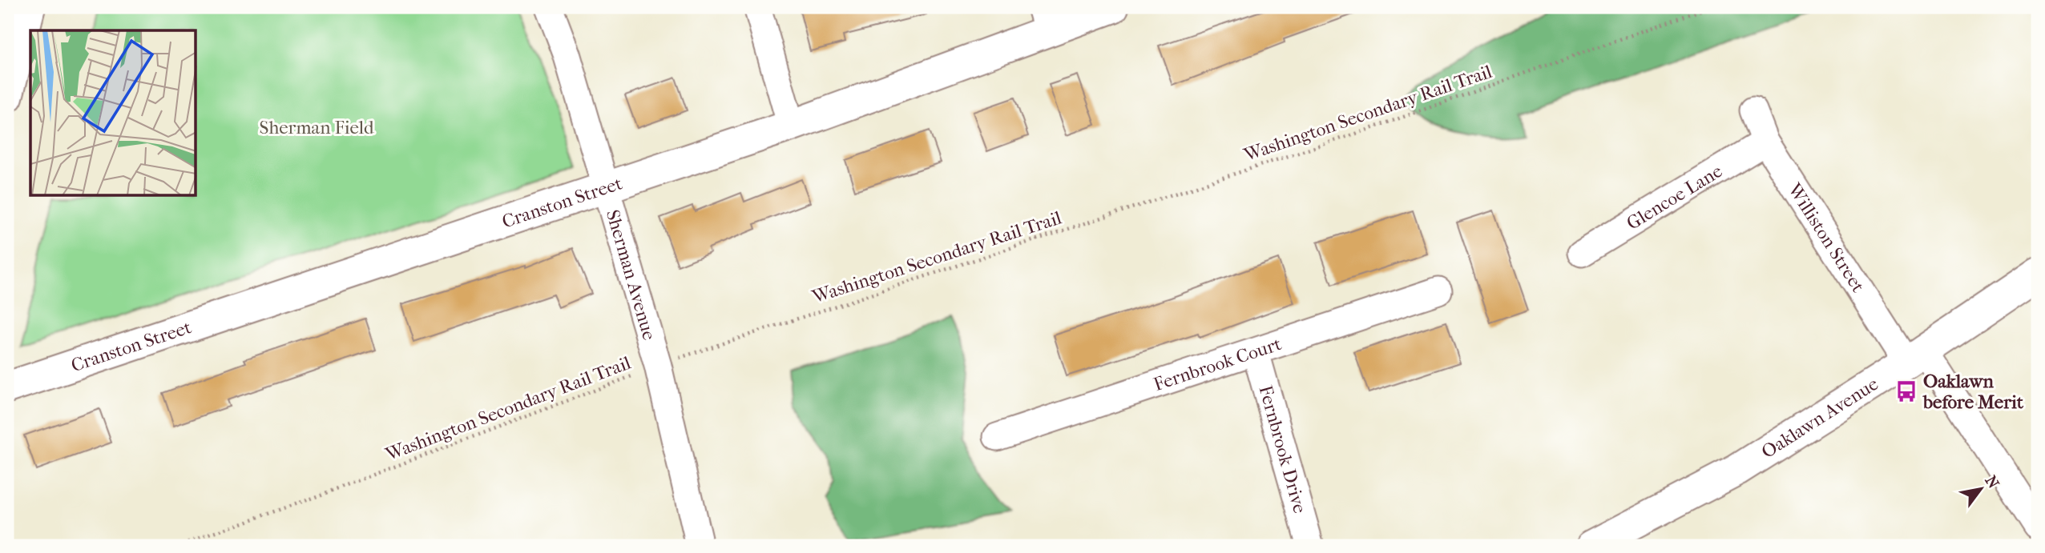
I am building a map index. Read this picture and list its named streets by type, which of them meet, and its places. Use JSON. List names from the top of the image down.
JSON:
{
  "streets": {
    "main road": ["Cranston Street", "Oaklawn Avenue"],
    "street": [
      "Glencoe Lane",
      "Williston Street",
      "Sherman Avenue",
      "Fernbrook Court",
      "Fernbrook Drive"
    ],
    "path": ["Washington Secondary Rail Trail"]
  },
  "crossings": [
    ["Washington Secondary Rail Trail", "Sherman Avenue"],
    ["Glencoe Lane", "Williston Street"],
    ["Cranston Street", "Sherman Avenue"],
    ["Williston Street", "Oaklawn Avenue"],
    ["Fernbrook Court", "Fernbrook Drive"]
  ],
  "parks": ["Sherman Field"],
  "places": {
    "bus stop": ["Oaklawn before Merit"]
  },
  "north": "top right"
}
